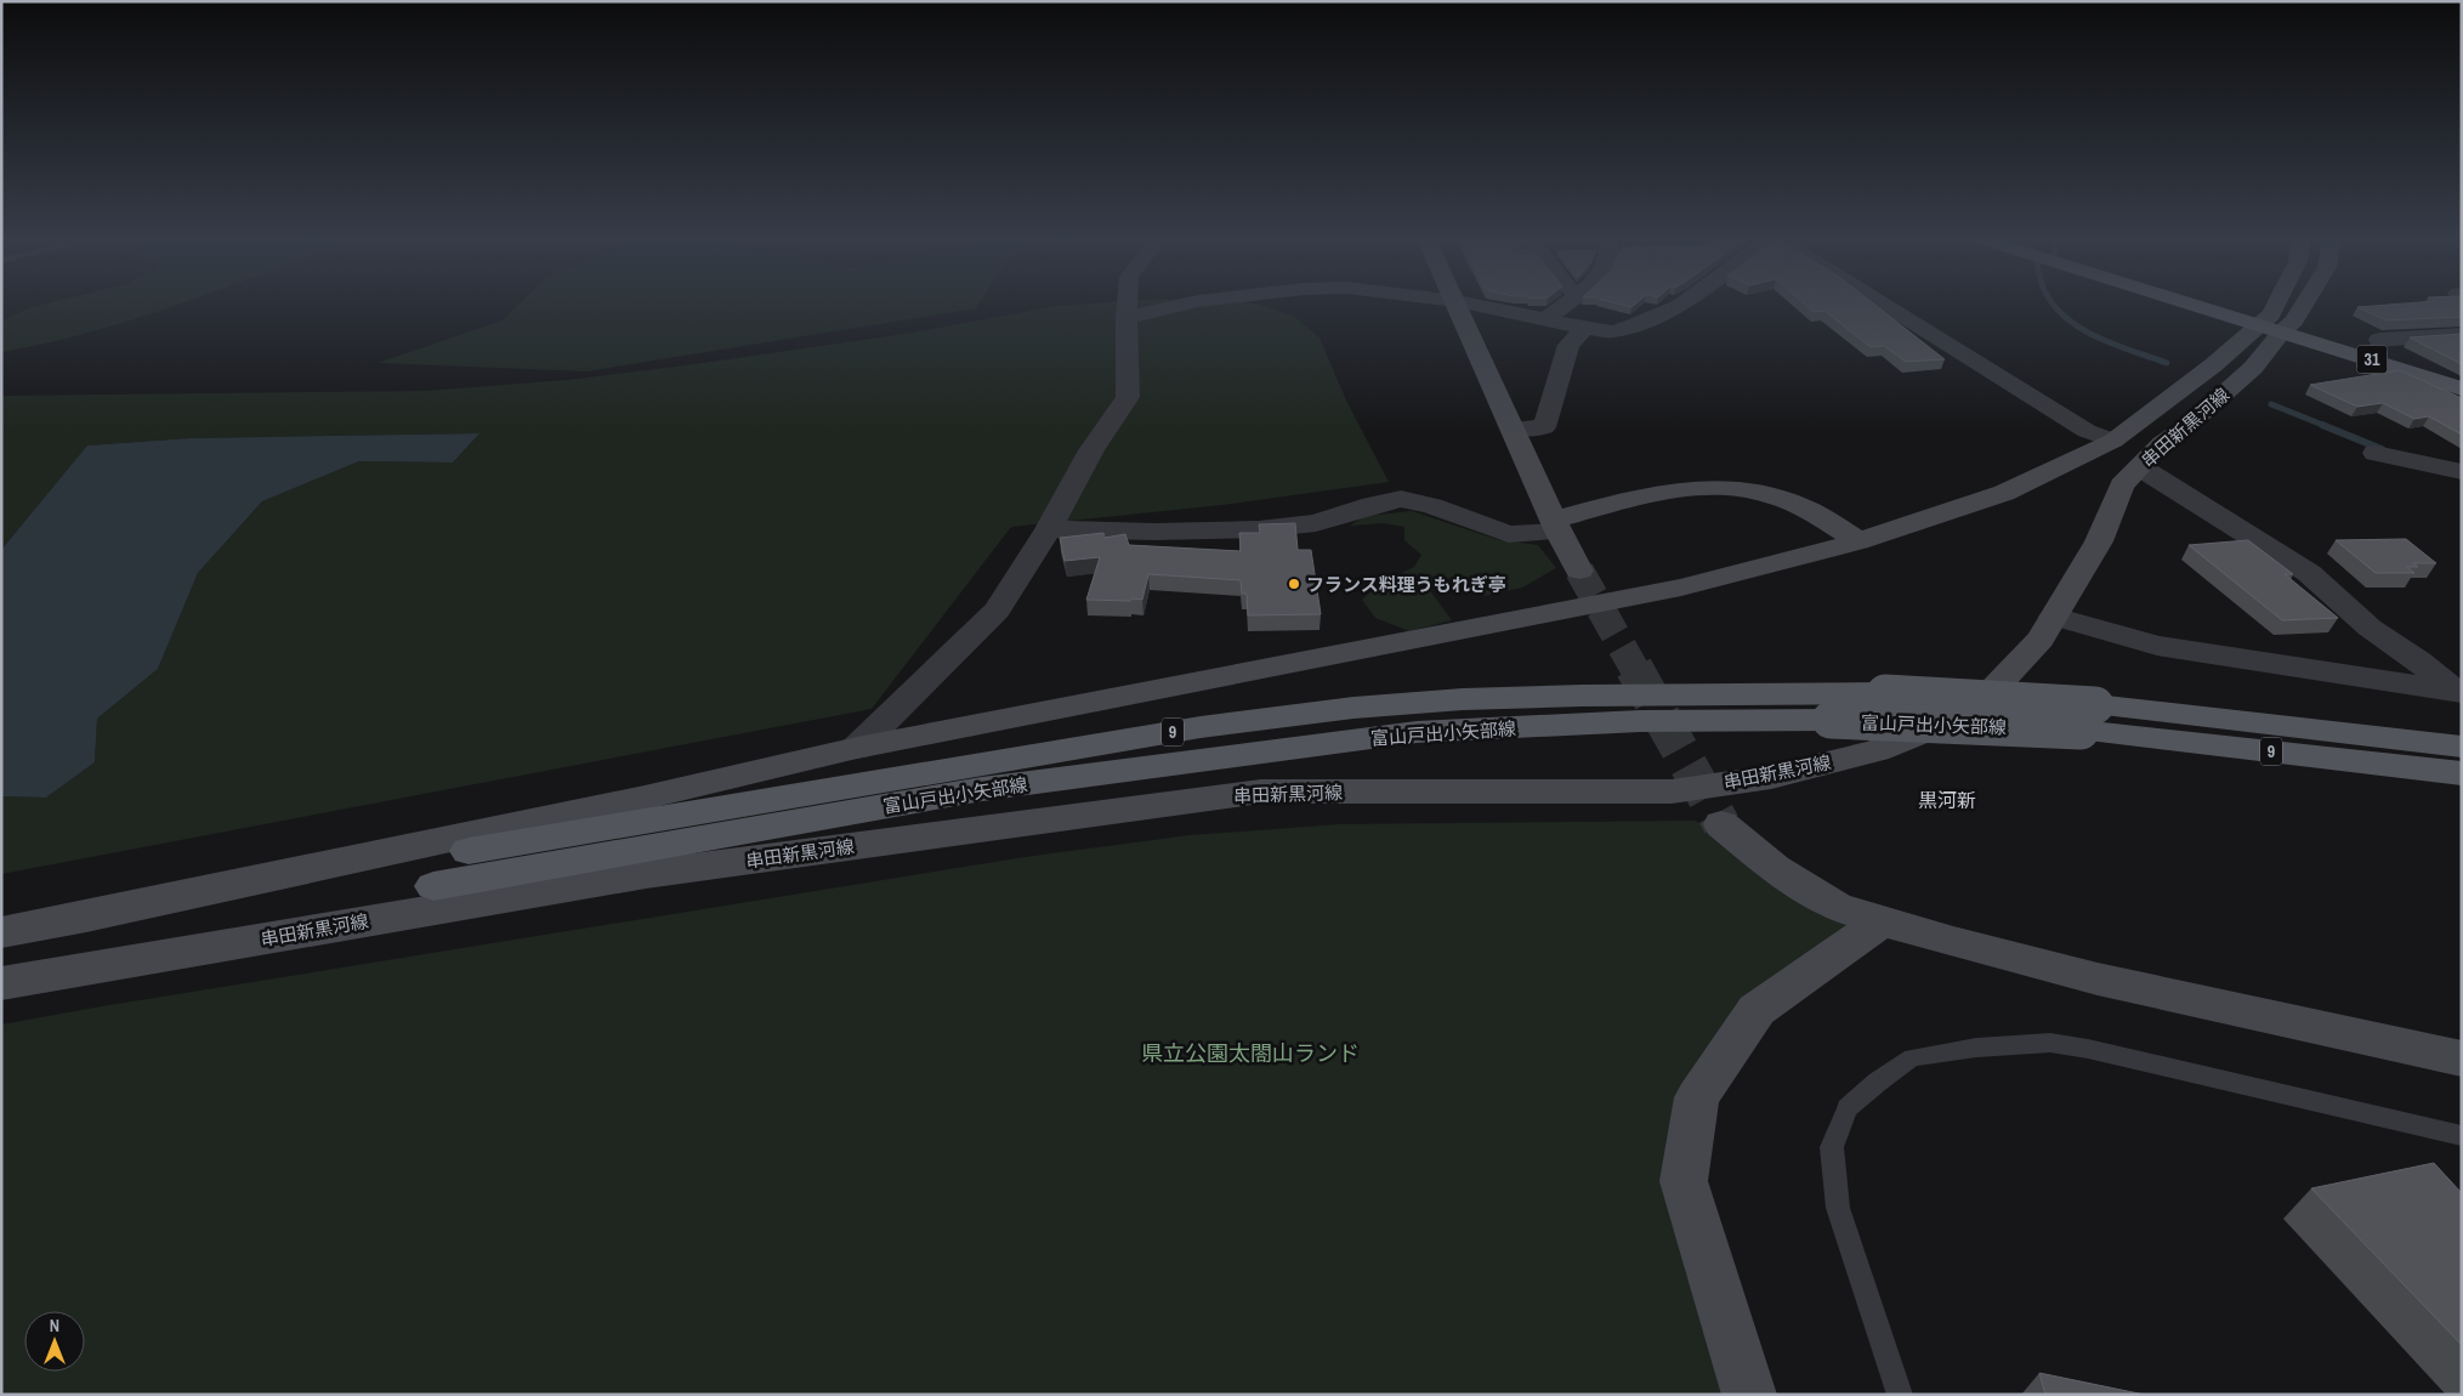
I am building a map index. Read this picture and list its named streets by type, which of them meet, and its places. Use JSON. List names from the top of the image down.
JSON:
{
  "streets": {
    "main road": [
      "31",
      "串田新黒河線",
      "富山戸出小矢部線",
      "9"
    ]
  },
  "crossings": [
    ["31", "串田新黒河線"],
    ["串田新黒河線", "富山戸出小矢部線"]
  ],
  "districts": ["黒河新"],
  "parks": ["県立公園太閤山ランド"],
  "places": ["フランス料理うもれぎ亭"],
  "north": "top"
}
